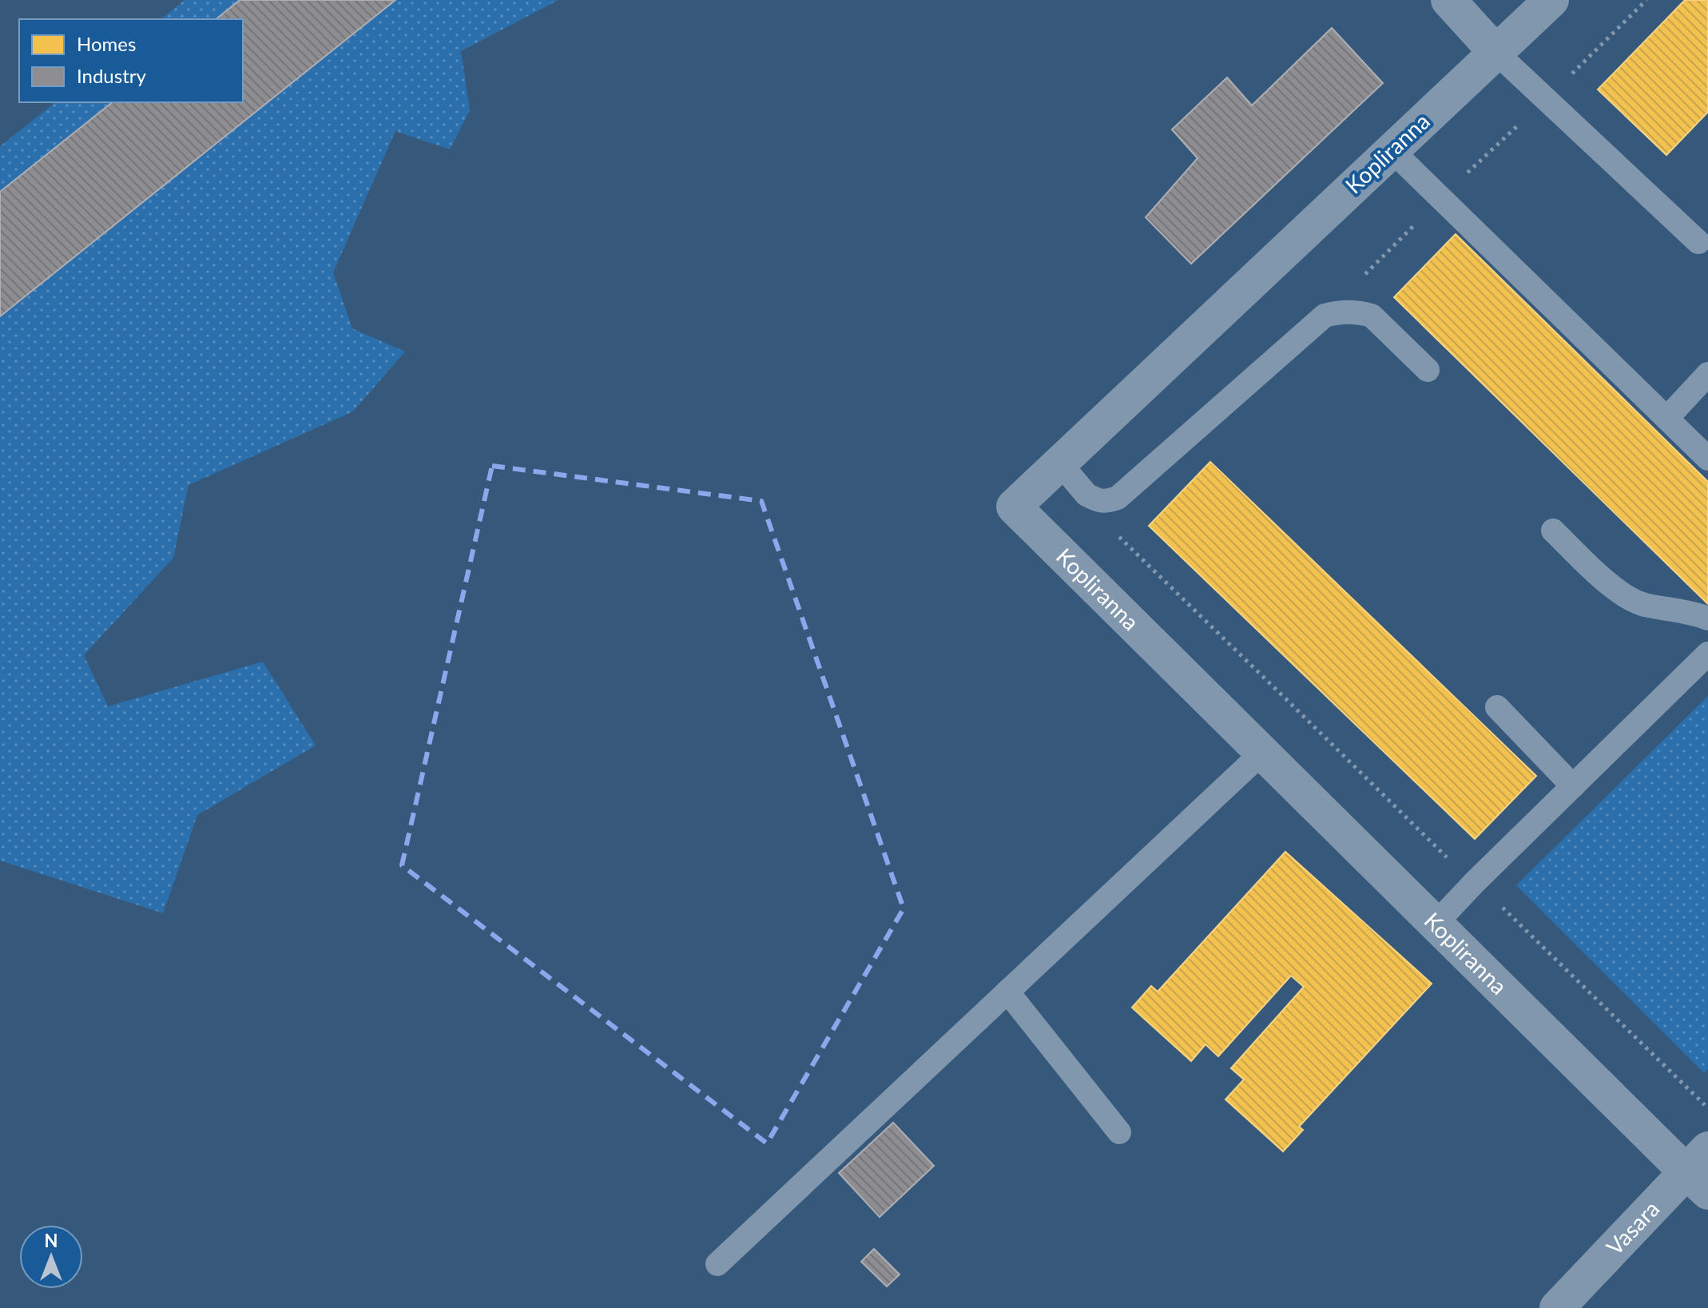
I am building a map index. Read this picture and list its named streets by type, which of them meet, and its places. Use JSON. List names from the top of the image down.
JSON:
{
  "streets": {
    "street": ["Kopliranna", "Vasara"]
  },
  "crossings": [
    ["Kopliranna", "Vasara"]
  ],
  "legend": ["Homes", "Industry"],
  "north": "top"
}
